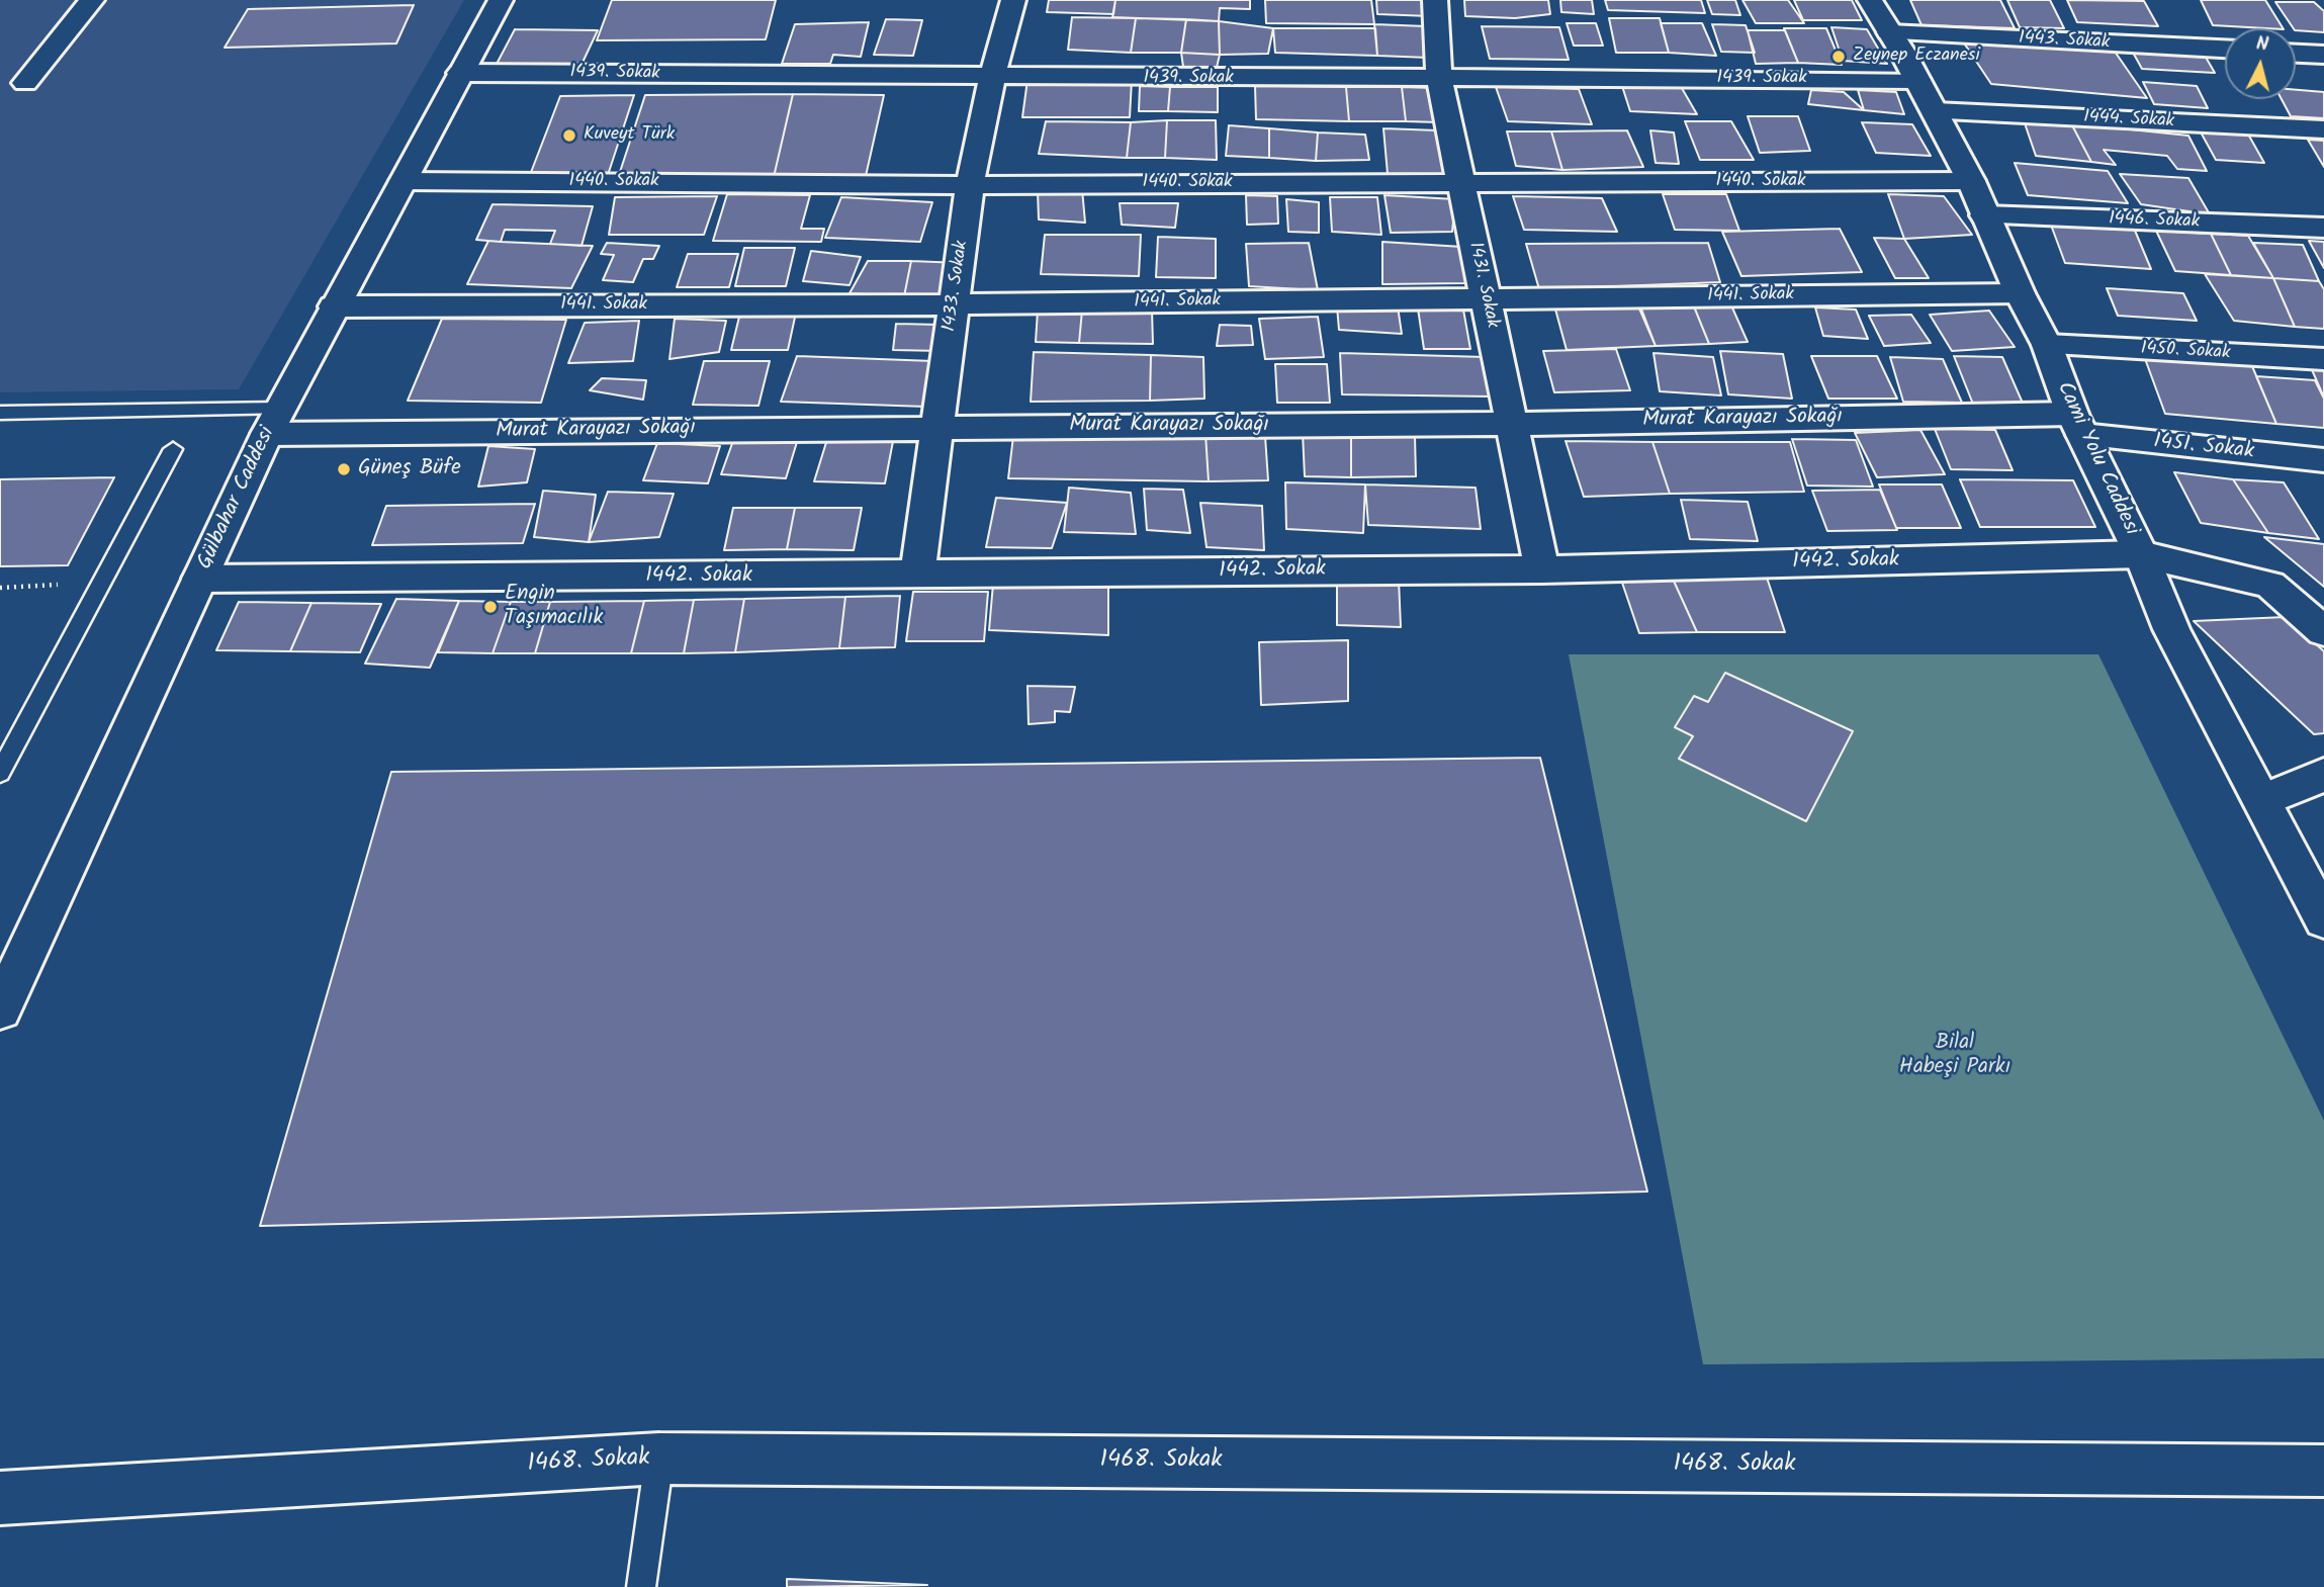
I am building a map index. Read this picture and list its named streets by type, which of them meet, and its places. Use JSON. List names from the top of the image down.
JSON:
{
  "streets": {
    "street": [
      "1443. Sokak",
      "1439. Sokak",
      "1444. Sokak",
      "1440. Sokak",
      "1446. Sokak",
      "1431. Sokak",
      "1433. Sokak",
      "1441. Sokak",
      "1450. Sokak",
      "Murat Karayazı Sokağı",
      "1451. Sokak",
      "Cami Yolu Caddesi",
      "Gülbahar Caddesi",
      "1442. Sokak",
      "1468. Sokak"
    ]
  },
  "crossings": [
    ["1443. Sokak", "Cami Yolu Caddesi"],
    ["1439. Sokak", "1431. Sokak"],
    ["1439. Sokak", "1433. Sokak"],
    ["1439. Sokak", "Cami Yolu Caddesi"],
    ["1439. Sokak", "Gülbahar Caddesi"],
    ["1444. Sokak", "Cami Yolu Caddesi"],
    ["1440. Sokak", "1431. Sokak"],
    ["1440. Sokak", "1433. Sokak"],
    ["1440. Sokak", "Cami Yolu Caddesi"],
    ["1440. Sokak", "Gülbahar Caddesi"],
    ["1446. Sokak", "Cami Yolu Caddesi"],
    ["1431. Sokak", "1441. Sokak"],
    ["1431. Sokak", "Murat Karayazı Sokağı"],
    ["1431. Sokak", "1442. Sokak"],
    ["1433. Sokak", "1441. Sokak"],
    ["1433. Sokak", "Murat Karayazı Sokağı"],
    ["1433. Sokak", "1442. Sokak"],
    ["1441. Sokak", "Cami Yolu Caddesi"],
    ["1441. Sokak", "Gülbahar Caddesi"],
    ["1450. Sokak", "Cami Yolu Caddesi"],
    ["Murat Karayazı Sokağı", "1451. Sokak"],
    ["Murat Karayazı Sokağı", "Cami Yolu Caddesi"],
    ["Murat Karayazı Sokağı", "Gülbahar Caddesi"],
    ["1451. Sokak", "Cami Yolu Caddesi"],
    ["Cami Yolu Caddesi", "1442. Sokak"],
    ["Gülbahar Caddesi", "1442. Sokak"]
  ],
  "parks": ["Bilal Habeşi Parkı"],
  "places": [
    "Zeynep Eczanesi",
    "Kuveyt Türk",
    "Güneş Büfe",
    "Engin Taşımacılık"
  ],
  "north": "top"
}
